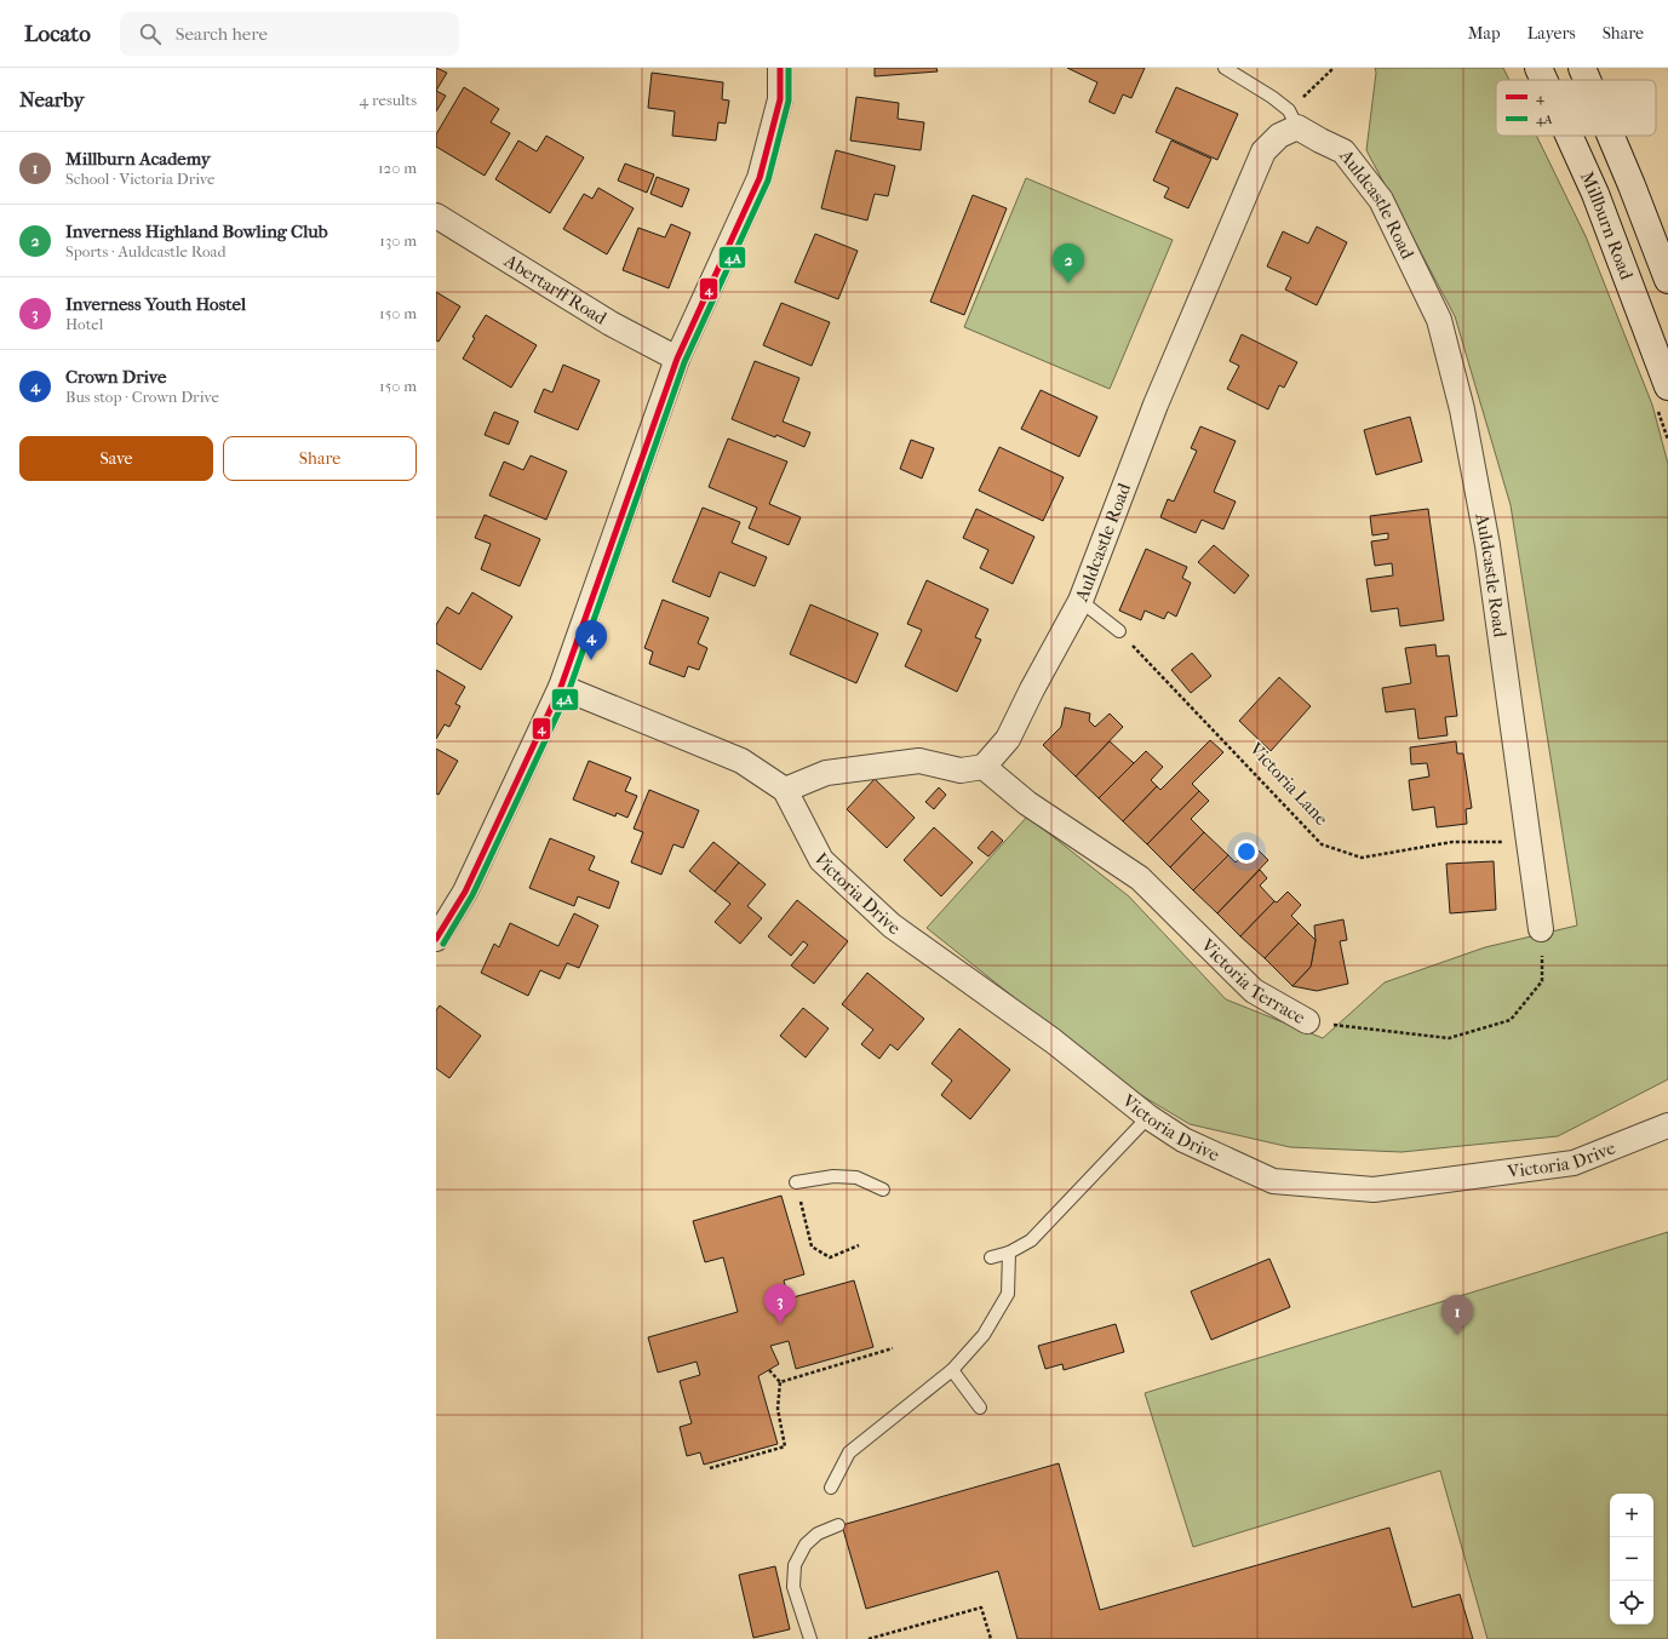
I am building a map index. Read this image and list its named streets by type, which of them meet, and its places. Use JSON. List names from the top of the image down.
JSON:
{
  "streets": {
    "main road": ["Millburn Road"],
    "street": [
      "Auldcastle Road",
      "Abertarff Road",
      "Victoria Drive",
      "Victoria Terrace"
    ],
    "path": ["Victoria Lane"]
  },
  "crossings": [
    ["Auldcastle Road", "Victoria Lane"],
    ["Auldcastle Road", "Victoria Terrace"]
  ],
  "lines": ["transit line 4", "transit line 4A"],
  "legend": ["4", "4A"],
  "page": {
    "header": "Locato",
    "search": "Search here",
    "nav": ["Map", "Layers", "Share"],
    "heading": ["Nearby", "4 results"],
    "list": [
      {
        "mark": "1",
        "name": "Millburn Academy",
        "note": "School · Victoria Drive",
        "value": "120 m"
      },
      {
        "mark": "2",
        "name": "Inverness Highland Bowling Club",
        "note": "Sports · Auldcastle Road",
        "value": "130 m"
      },
      {
        "mark": "3",
        "name": "Inverness Youth Hostel",
        "note": "Hotel",
        "value": "150 m"
      },
      {
        "mark": "4",
        "name": "Crown Drive",
        "note": "Bus stop · Crown Drive",
        "value": "150 m"
      }
    ],
    "pins": [
      "2",
      "4",
      "3",
      "1"
    ],
    "buttons": ["Save", "Share"],
    "map_buttons": ["+", "−"]
  }
}
